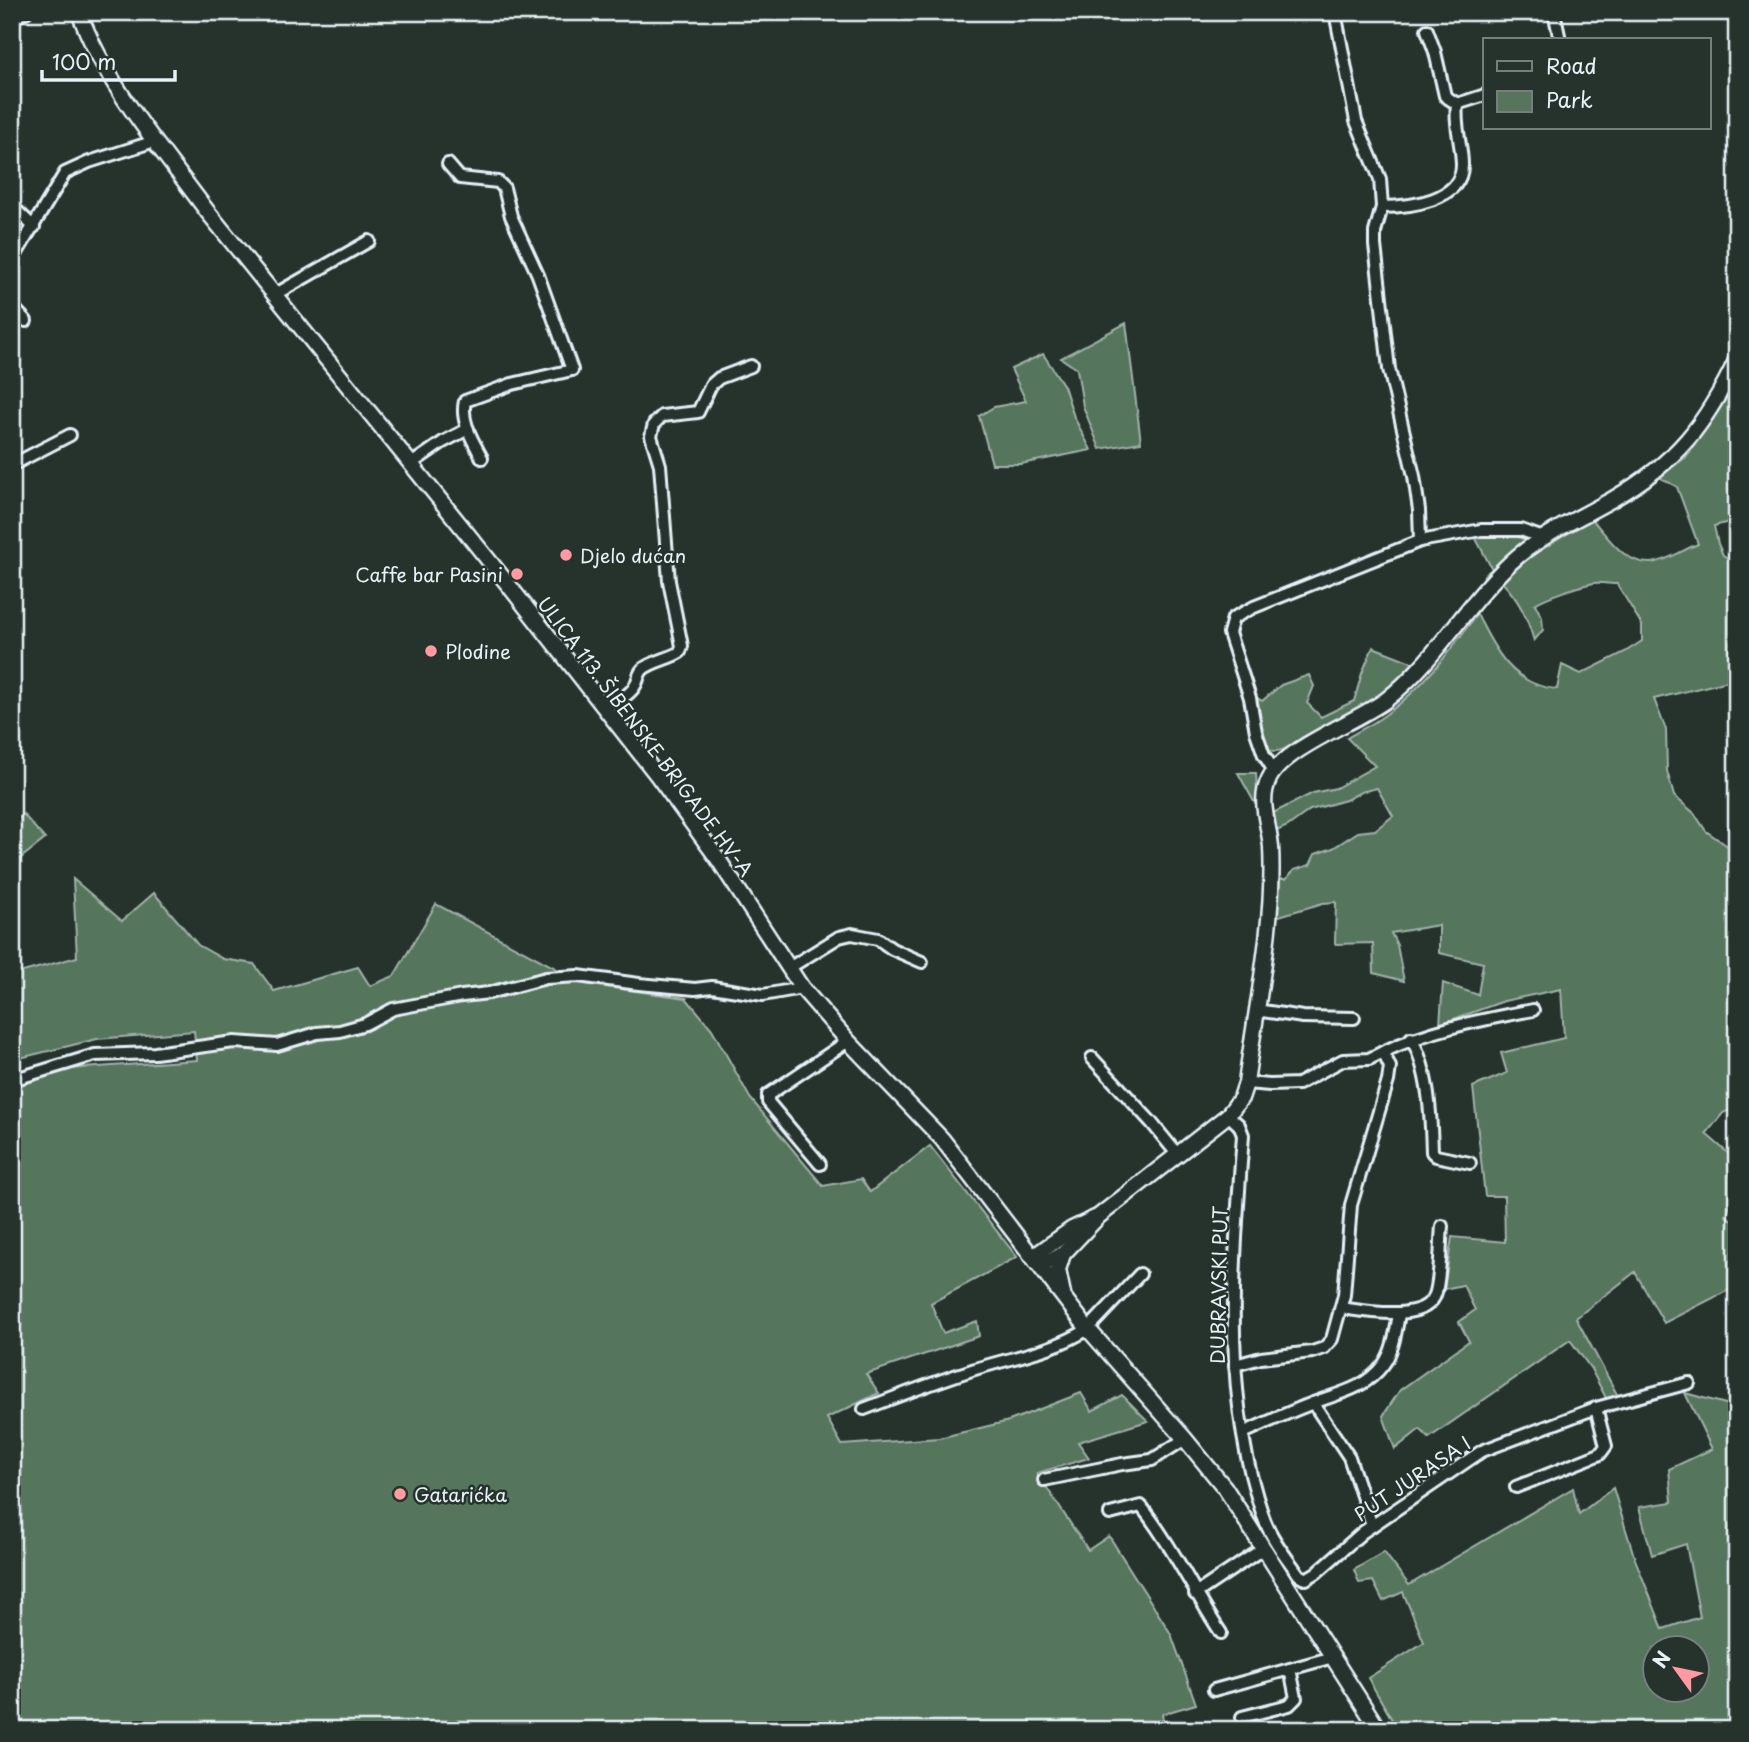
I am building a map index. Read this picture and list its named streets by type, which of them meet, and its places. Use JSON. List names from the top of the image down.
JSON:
{
  "streets": {
    "main road": ["ULICA 113. ŠIBENSKE BRIGADE HV-A"],
    "street": ["DUBRAVSKI PUT", "PUT JURASA I"]
  },
  "crossings": [
    ["DUBRAVSKI PUT", "PUT JURASA I"]
  ],
  "places": [
    "Djelo dućan",
    "Caffe bar Pasini",
    "Plodine",
    "Gatarićka"
  ],
  "legend": ["Road", "Park"],
  "scale_bar": "100 m",
  "north": "top left"
}
